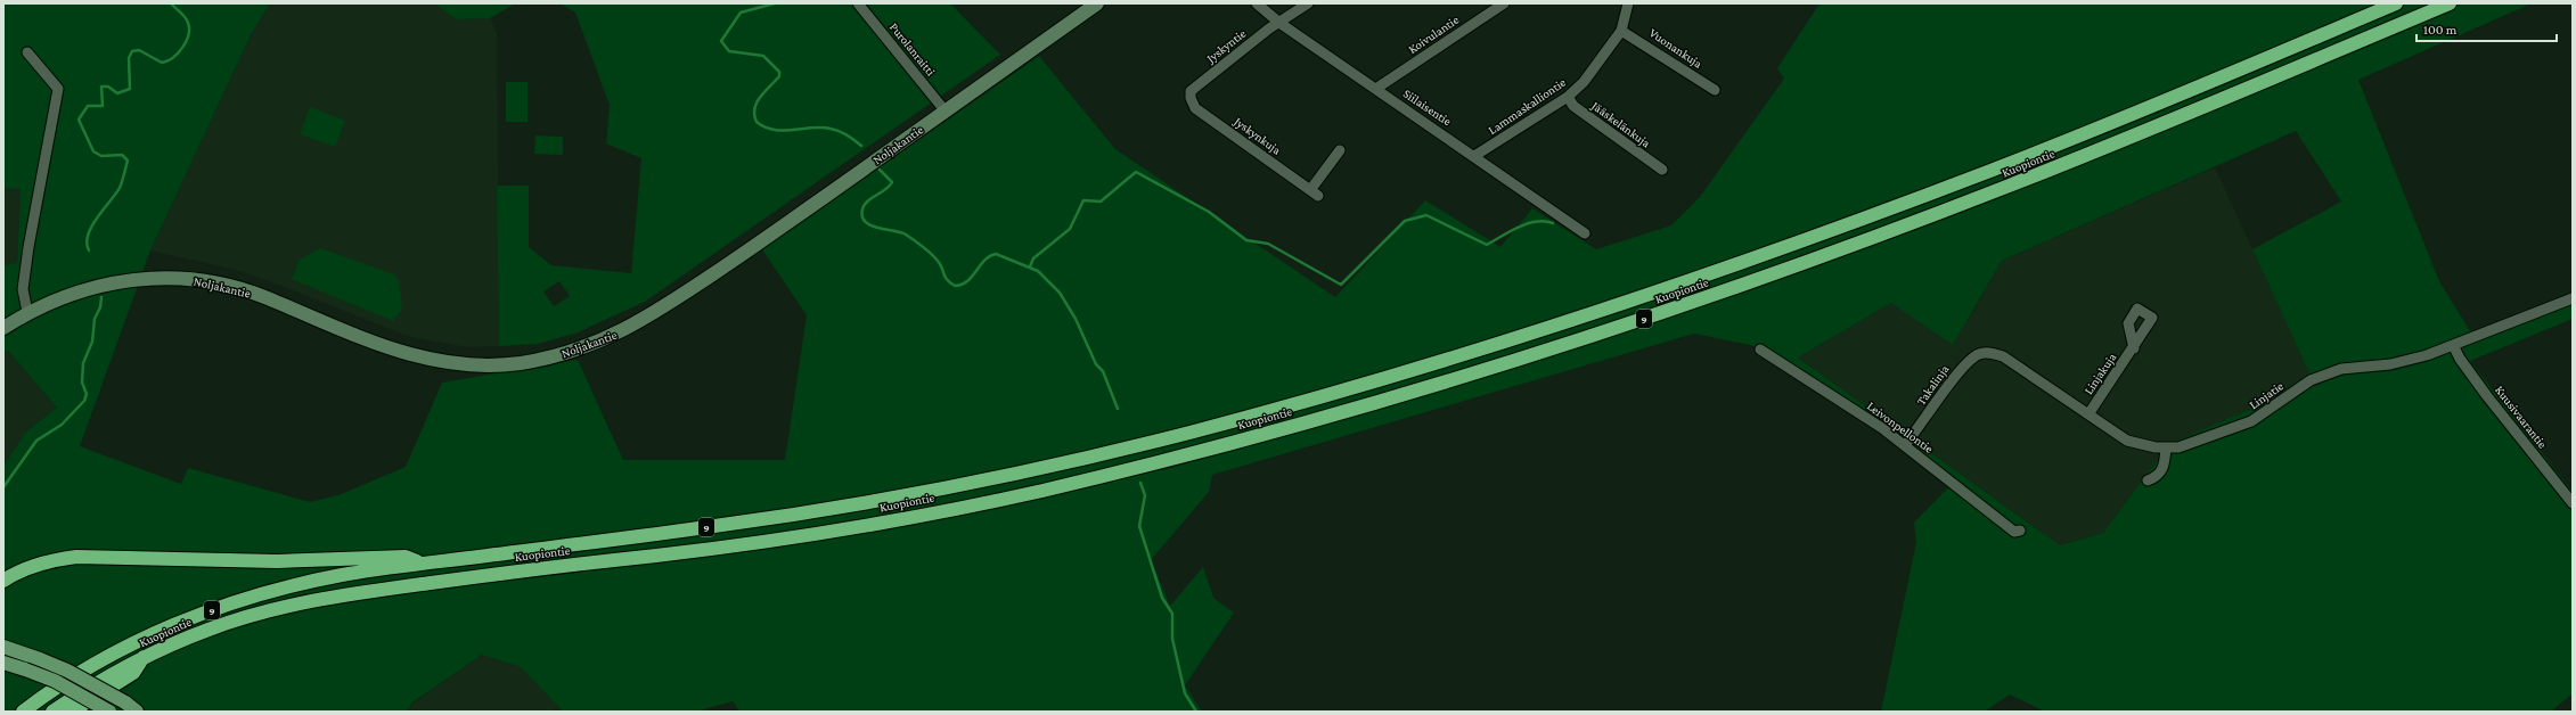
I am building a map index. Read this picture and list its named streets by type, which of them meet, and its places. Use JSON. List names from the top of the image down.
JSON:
{
  "streets": {
    "highway": ["Kuopiontie", "9"],
    "main road": ["Noljakantie"],
    "street": [
      "Koivulantie",
      "Jyskyntie",
      "Vuonankuja",
      "Purolanraitti",
      "Lammaskalliontie",
      "Siilaisentie",
      "Jääskelänkuja",
      "Jyskynkuja",
      "Linjakuja",
      "Takalinja",
      "Linjatie",
      "Kuusivaarantie",
      "Leivonpellontie"
    ]
  },
  "crossings": [
    ["Koivulantie", "Siilaisentie"],
    ["Jyskyntie", "Siilaisentie"],
    ["Jyskyntie", "Jyskynkuja"],
    ["Vuonankuja", "Lammaskalliontie"],
    ["Purolanraitti", "Noljakantie"],
    ["Lammaskalliontie", "Siilaisentie"],
    ["Lammaskalliontie", "Jääskelänkuja"],
    ["Linjakuja", "Linjatie"],
    ["Takalinja", "Linjatie"],
    ["Takalinja", "Leivonpellontie"],
    ["Linjatie", "Kuusivaarantie"]
  ],
  "scale_bar": "100 m"
}
